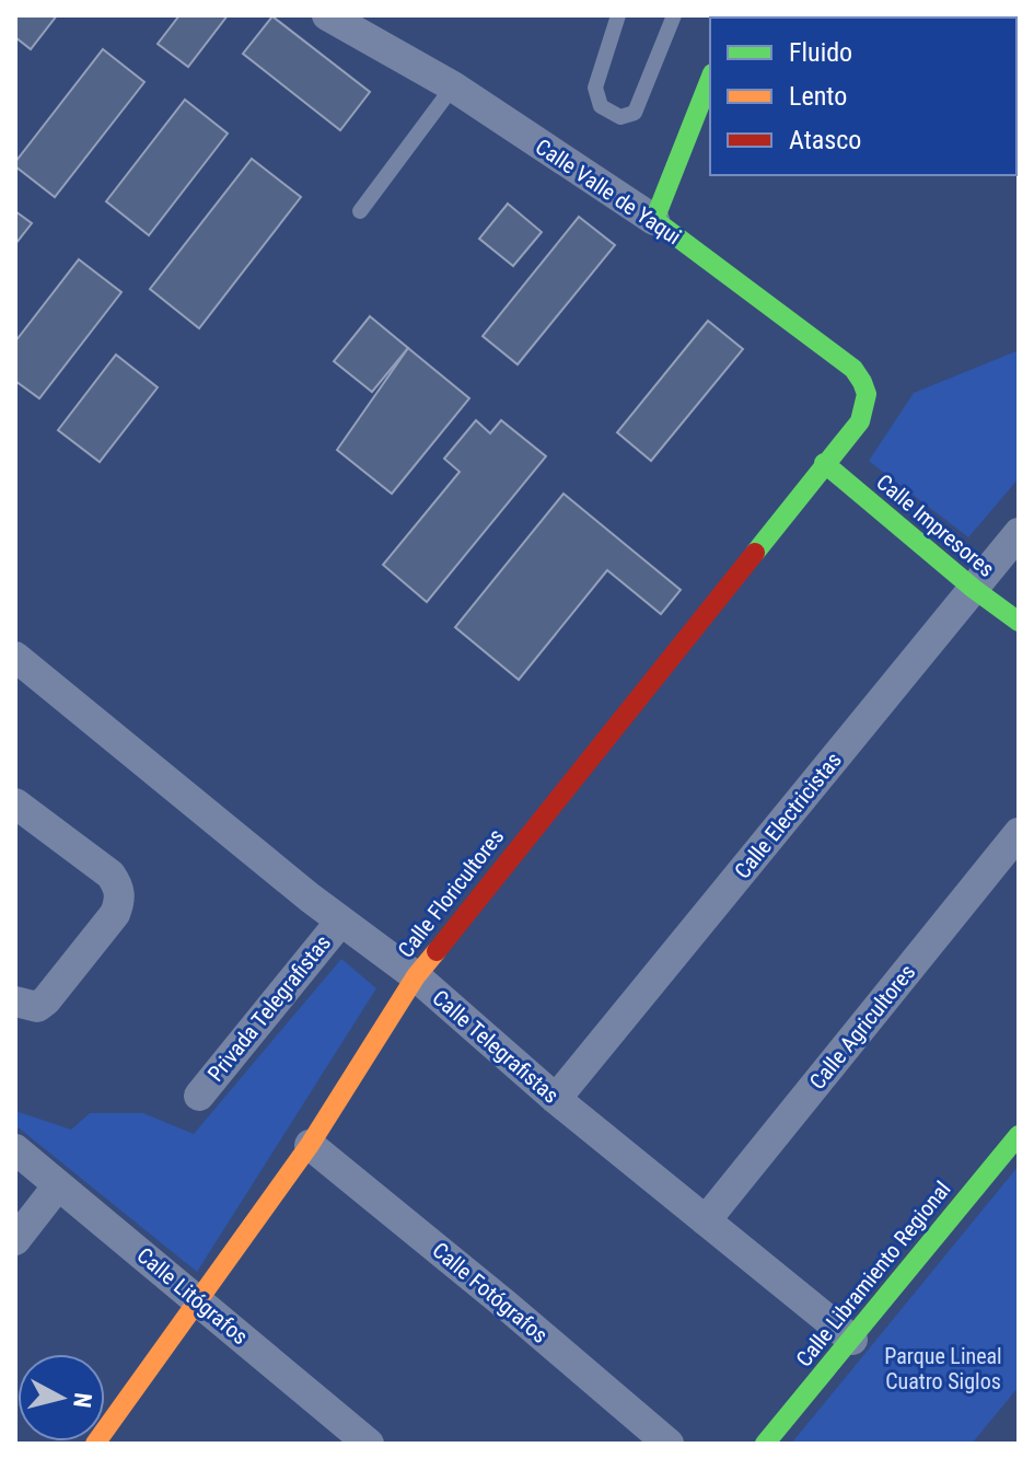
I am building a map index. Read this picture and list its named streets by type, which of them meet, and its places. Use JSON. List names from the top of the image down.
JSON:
{
  "streets": {
    "street": [
      "Calle Valle de Yaqui",
      "Calle Impresores",
      "Calle Electricistas",
      "Calle Floricultores",
      "Privada Telegrafistas",
      "Calle Agricultores",
      "Calle Telegrafistas",
      "Calle Libramiento Regional",
      "Calle Fotógrafos",
      "Calle Litógrafos"
    ]
  },
  "crossings": [
    ["Calle Valle de Yaqui", "Calle Floricultores"],
    ["Calle Impresores", "Calle Electricistas"],
    ["Calle Impresores", "Calle Floricultores"],
    ["Calle Electricistas", "Calle Telegrafistas"],
    ["Calle Floricultores", "Calle Telegrafistas"],
    ["Calle Floricultores", "Calle Fotógrafos"],
    ["Calle Floricultores", "Calle Litógrafos"],
    ["Privada Telegrafistas", "Calle Telegrafistas"],
    ["Calle Agricultores", "Calle Telegrafistas"],
    ["Calle Telegrafistas", "Calle Libramiento Regional"]
  ],
  "parks": ["Parque Lineal Cuatro Siglos"],
  "legend": ["Fluido", "Lento", "Atasco"],
  "north": "right"
}
